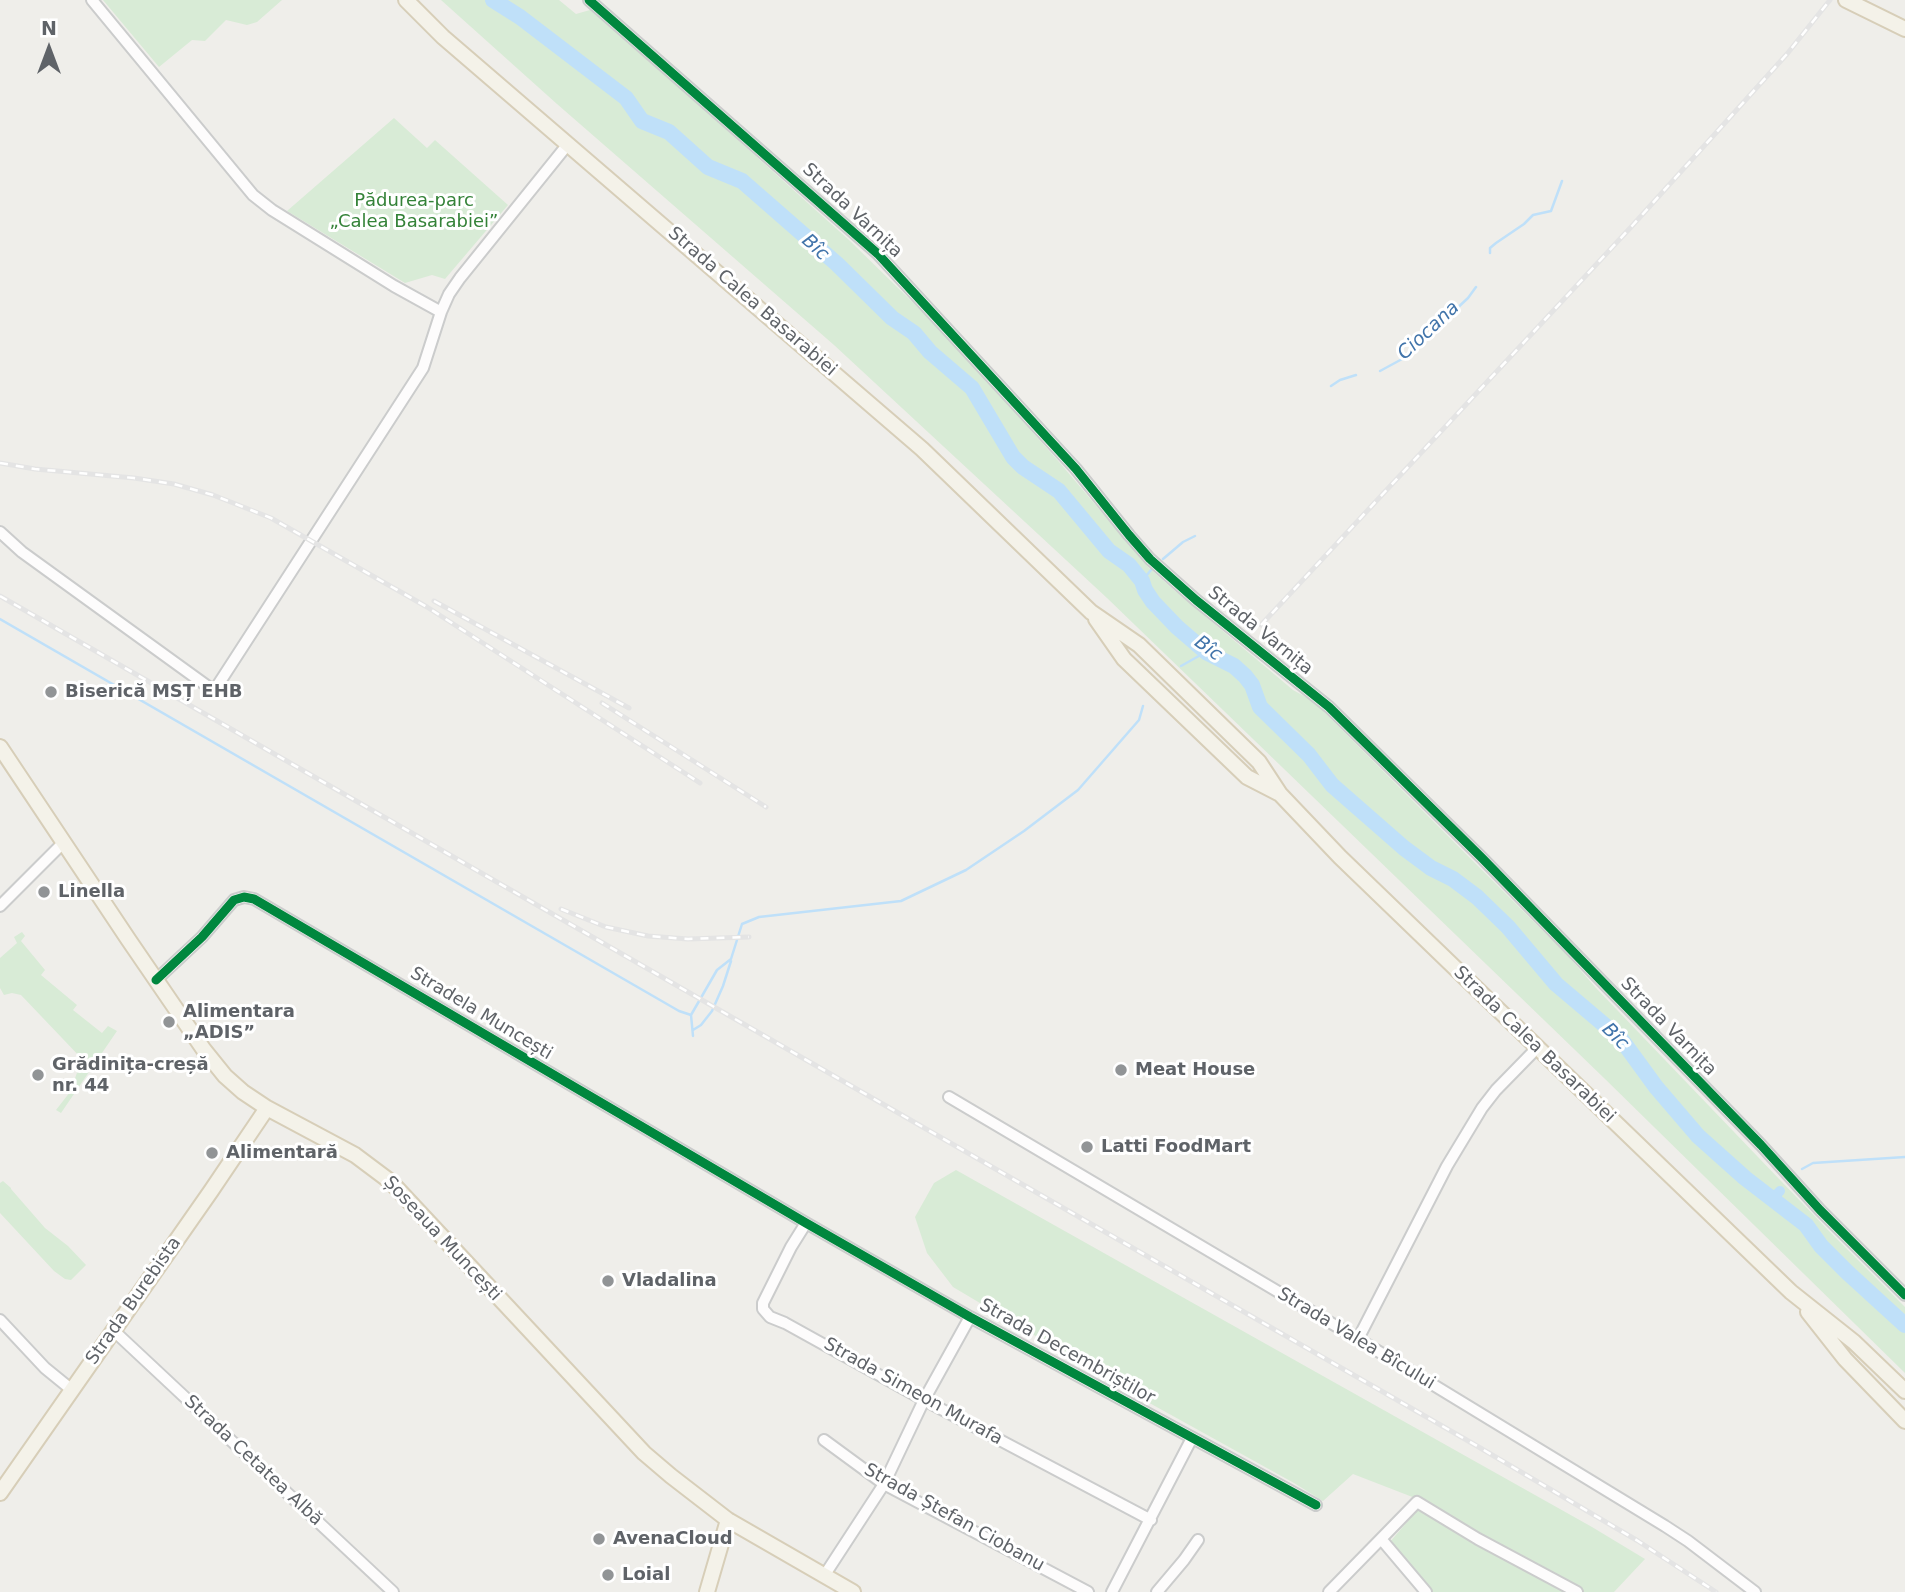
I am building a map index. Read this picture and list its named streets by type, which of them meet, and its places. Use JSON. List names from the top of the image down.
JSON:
{
  "streets": {
    "main road": ["Strada Calea Basarabiei", "Șoseaua Muncești", "Strada Burebista"],
    "street": [
      "Strada Varnița",
      "Stradela Muncești",
      "Strada Valea Bîcului",
      "Strada Decembriștilor",
      "Strada Simeon Murafa",
      "Strada Cetatea Albă",
      "Strada Ștefan Ciobanu"
    ]
  },
  "crossings": [
    ["Stradela Muncești", "Șoseaua Muncești"],
    ["Stradela Muncești", "Strada Decembriștilor"],
    ["Stradela Muncești", "Strada Simeon Murafa"],
    ["Șoseaua Muncești", "Strada Burebista"],
    ["Strada Burebista", "Strada Cetatea Albă"],
    ["Strada Decembriștilor", "Strada Simeon Murafa"]
  ],
  "water": ["Bîc", "Ciocana"],
  "parks": ["Pădurea-parc „Calea Basarabiei”"],
  "places": [
    "Biserică MSȚ EHB",
    "Linella",
    "Alimentara „ADIS”",
    "Meat House",
    "Grădinița-creșă nr. 44",
    "Latti FoodMart",
    "Alimentară",
    "Vladalina",
    "AvenaCloud",
    "Loial"
  ],
  "north": "top"
}
